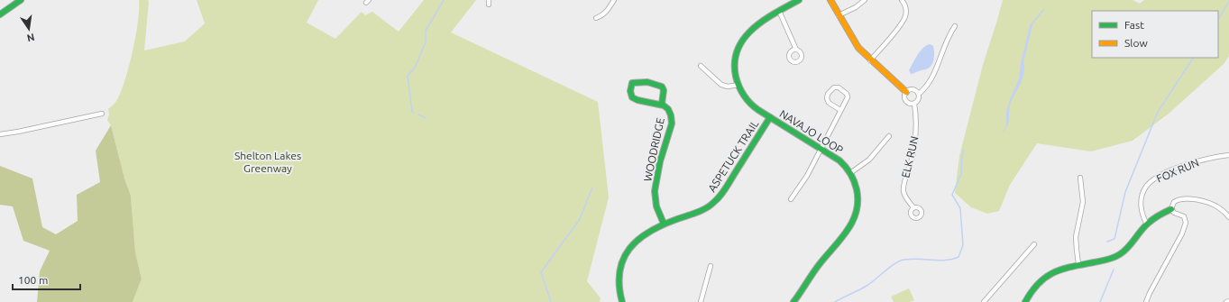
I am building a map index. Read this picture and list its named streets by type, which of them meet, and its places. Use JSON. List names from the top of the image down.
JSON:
{
  "streets": {
    "street": [
      "NAVAJO LOOP",
      "WOODRIDGE",
      "ASPETUCK TRAIL",
      "ELK RUN",
      "FOX RUN"
    ]
  },
  "crossings": [
    ["NAVAJO LOOP", "ASPETUCK TRAIL"],
    ["WOODRIDGE", "ASPETUCK TRAIL"]
  ],
  "parks": ["Shelton Lakes Greenway"],
  "legend": ["Fast", "Slow"],
  "scale_bar": "100 m",
  "north": "bottom"
}
